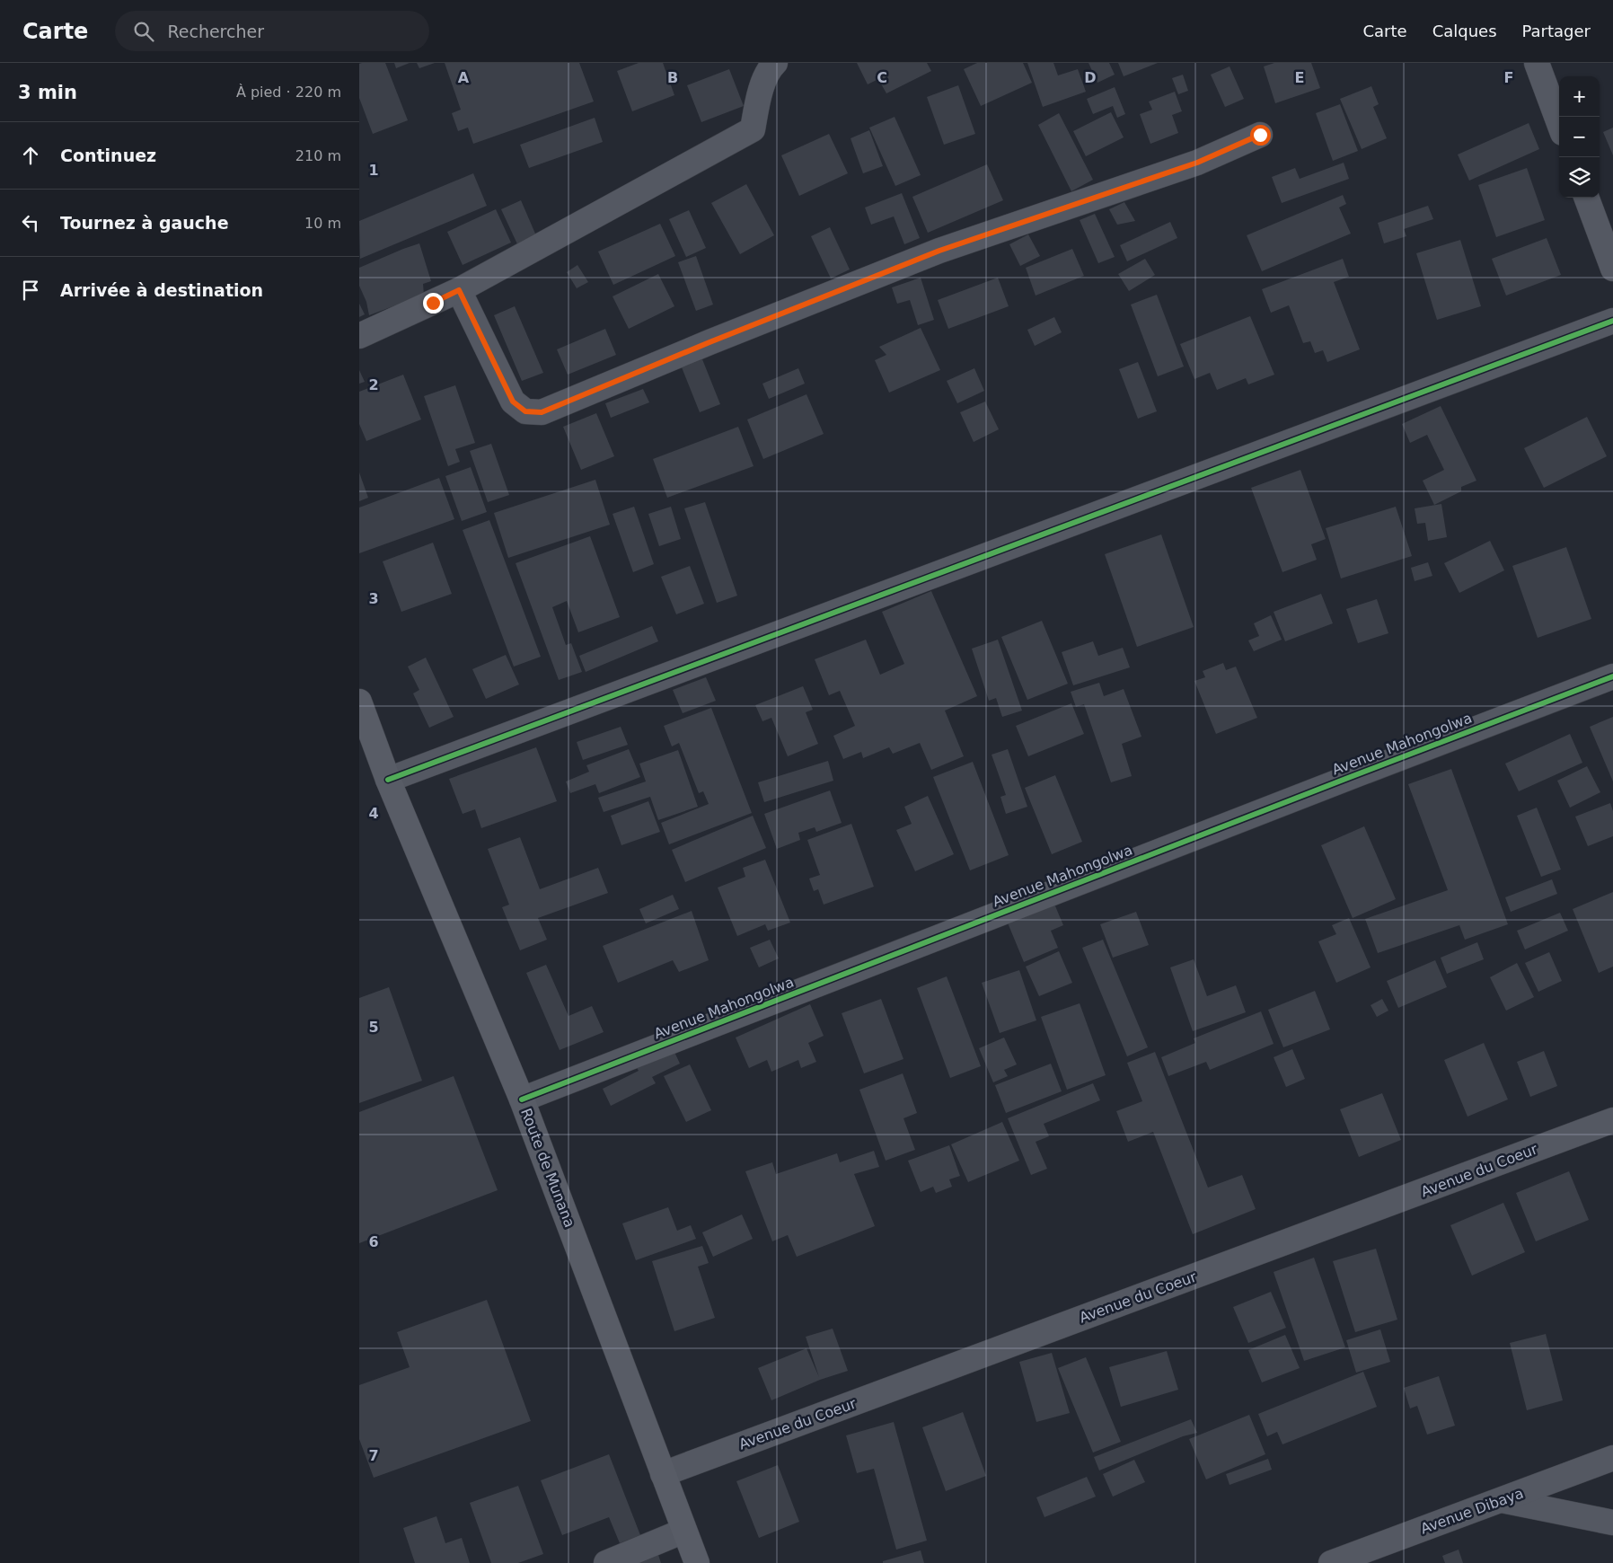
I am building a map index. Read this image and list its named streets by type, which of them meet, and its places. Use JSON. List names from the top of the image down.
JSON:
{
  "streets": {
    "main road": ["Route de Munana"],
    "street": ["Avenue Mahongolwa", "Avenue du Coeur", "Avenue Dibaya"]
  },
  "crossings": [
    ["Avenue Mahongolwa", "Route de Munana"],
    ["Route de Munana", "Avenue du Coeur"]
  ],
  "page": {
    "header": "Carte",
    "search": "Rechercher",
    "nav": ["Carte", "Calques", "Partager"],
    "heading": ["3 min", "À pied · 220 m"],
    "map_buttons": ["+", "−"],
    "list": [
      ["Continuez", "210 m"],
      ["Tournez à gauche", "10 m"],
      "Arrivée à destination"
    ]
  },
  "grid": {
    "columns": [
      "A",
      "B",
      "C",
      "D",
      "E",
      "F"
    ],
    "rows": [
      "1",
      "2",
      "3",
      "4",
      "5",
      "6",
      "7"
    ]
  }
}
